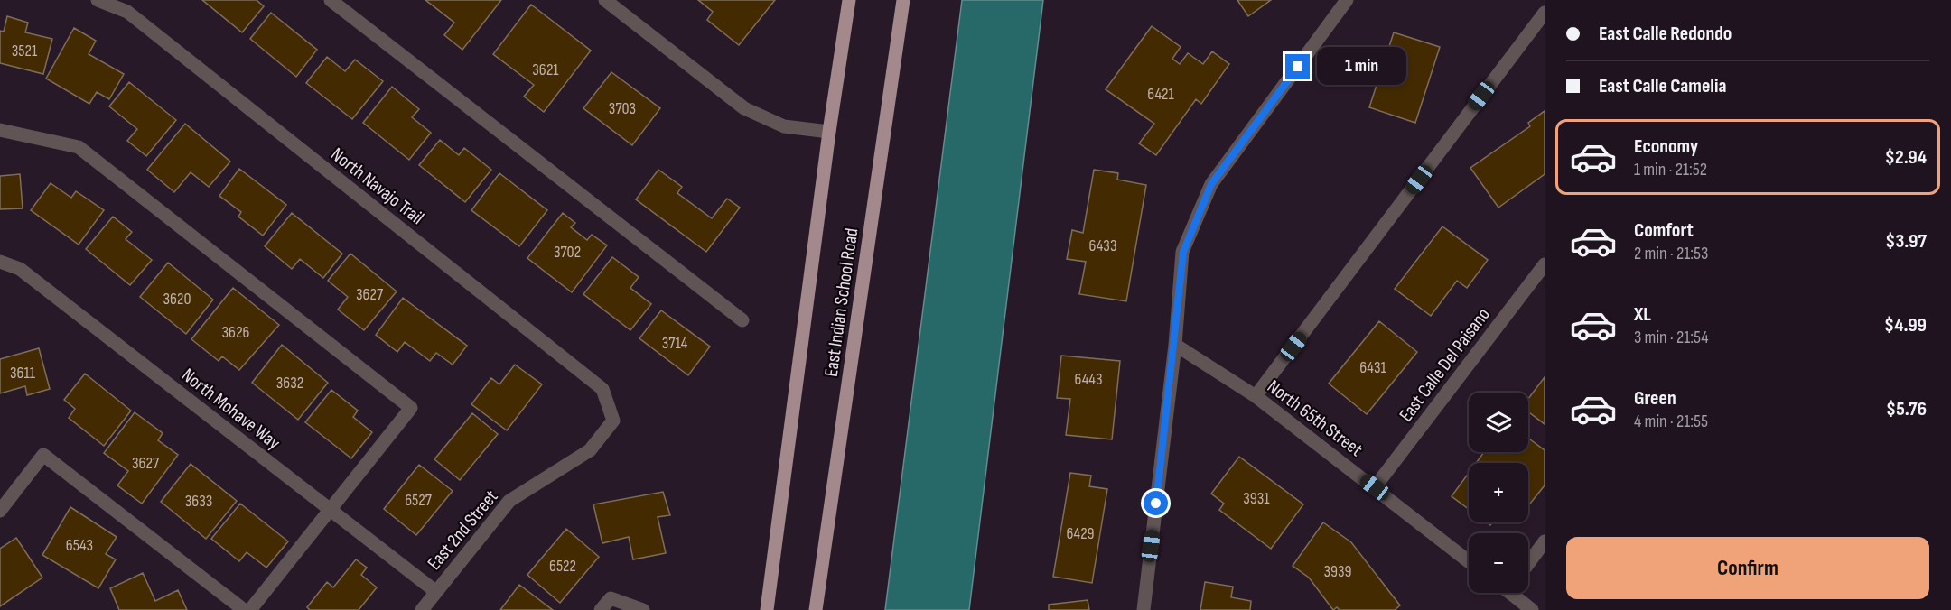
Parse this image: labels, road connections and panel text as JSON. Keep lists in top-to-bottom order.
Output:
{
  "streets": {
    "main road": ["East Indian School Road"],
    "street": [
      "North Navajo Trail",
      "East Calle Del Paisano",
      "North Mohave Way",
      "North 65th Street",
      "East 2nd Street"
    ]
  },
  "crossings": [
    ["North Navajo Trail", "East 2nd Street"],
    ["East Calle Del Paisano", "North 65th Street"],
    ["North Mohave Way", "East 2nd Street"]
  ],
  "house_numbers": [
    "3521",
    "3621",
    "6421",
    "3703",
    "6433",
    "3702",
    "3627",
    "3620",
    "3626",
    "3714",
    "6431",
    "3611",
    "6443",
    "3632",
    "3627",
    "3931",
    "6527",
    "3633",
    "6429",
    "6543",
    "6522",
    "3939"
  ],
  "page": {
    "banner": ["East Calle Redondo", "East Calle Camelia"],
    "bubble": "1 min",
    "list": [
      {
        "name": "Economy",
        "note": "1 min · 21:52",
        "value": "$2.94"
      },
      {
        "name": "Comfort",
        "note": "2 min · 21:53",
        "value": "$3.97"
      },
      {
        "name": "XL",
        "note": "3 min · 21:54",
        "value": "$4.99"
      },
      {
        "name": "Green",
        "note": "4 min · 21:55",
        "value": "$5.76"
      }
    ],
    "map_buttons": ["+", "−"],
    "buttons": "Confirm"
  }
}
